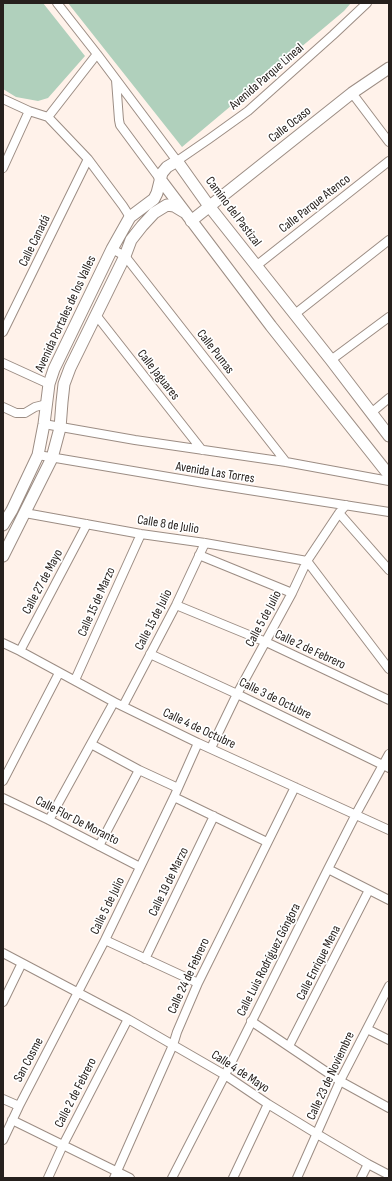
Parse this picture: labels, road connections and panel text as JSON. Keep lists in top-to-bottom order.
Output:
{
  "streets": {
    "street": [
      "Avenida Parque Lineal",
      "Calle Ocaso",
      "Calle Parque Atenco",
      "Camino del Pastizal",
      "Calle Canadá",
      "Avenida Portales de los Valles",
      "Calle Pumas",
      "Calle Jaguares",
      "Avenida Las Torres",
      "Calle 8 de Julio",
      "Calle 27 de Mayo",
      "Calle 15 de Marzo",
      "Calle 5 de Julio",
      "Calle 15 de Julio",
      "Calle 2 de Febrero",
      "Calle 3 de Octubre",
      "Calle 4 de Octubre",
      "Calle Flor De Moranto",
      "Calle 19 de Marzo",
      "Calle Luis Rodríguez Góngora",
      "Calle Enrique Mena",
      "Calle 24 de Febrero",
      "San Cosme",
      "Calle 4 de Mayo",
      "Calle 23 de Noviembre"
    ]
  },
  "crossings": [
    ["Avenida Parque Lineal", "Camino del Pastizal"],
    ["Calle Ocaso", "Camino del Pastizal"],
    ["Calle Parque Atenco", "Camino del Pastizal"],
    ["Avenida Portales de los Valles", "Calle Pumas"],
    ["Avenida Portales de los Valles", "Calle Jaguares"],
    ["Avenida Portales de los Valles", "Avenida Las Torres"],
    ["Avenida Portales de los Valles", "Calle 8 de Julio"],
    ["Calle Pumas", "Avenida Las Torres"],
    ["Calle Jaguares", "Avenida Las Torres"],
    ["Avenida Las Torres", "Calle 5 de Julio"],
    ["Calle 8 de Julio", "Calle 27 de Mayo"],
    ["Calle 8 de Julio", "Calle 15 de Marzo"],
    ["Calle 8 de Julio", "Calle 5 de Julio"],
    ["Calle 8 de Julio", "Calle 15 de Julio"],
    ["Calle 27 de Mayo", "Calle 4 de Octubre"],
    ["Calle 15 de Marzo", "Calle 4 de Octubre"],
    ["Calle 5 de Julio", "Calle 2 de Febrero"],
    ["Calle 5 de Julio", "Calle 3 de Octubre"],
    ["Calle 5 de Julio", "Calle 4 de Octubre"],
    ["Calle 5 de Julio", "Calle Flor De Moranto"],
    ["Calle 5 de Julio", "San Cosme"],
    ["Calle 5 de Julio", "Calle 4 de Mayo"],
    ["Calle 15 de Julio", "Calle 2 de Febrero"],
    ["Calle 15 de Julio", "Calle 3 de Octubre"],
    ["Calle 15 de Julio", "Calle 4 de Octubre"],
    ["Calle 2 de Febrero", "Calle 4 de Mayo"],
    ["Calle 3 de Octubre", "Calle Luis Rodríguez Góngora"],
    ["Calle 4 de Octubre", "Calle Luis Rodríguez Góngora"],
    ["Calle 4 de Octubre", "Calle 24 de Febrero"],
    ["Calle Luis Rodríguez Góngora", "Calle 4 de Mayo"],
    ["Calle 24 de Febrero", "Calle 4 de Mayo"],
    ["San Cosme", "Calle 4 de Mayo"],
    ["Calle 4 de Mayo", "Calle 23 de Noviembre"]
  ]
}
